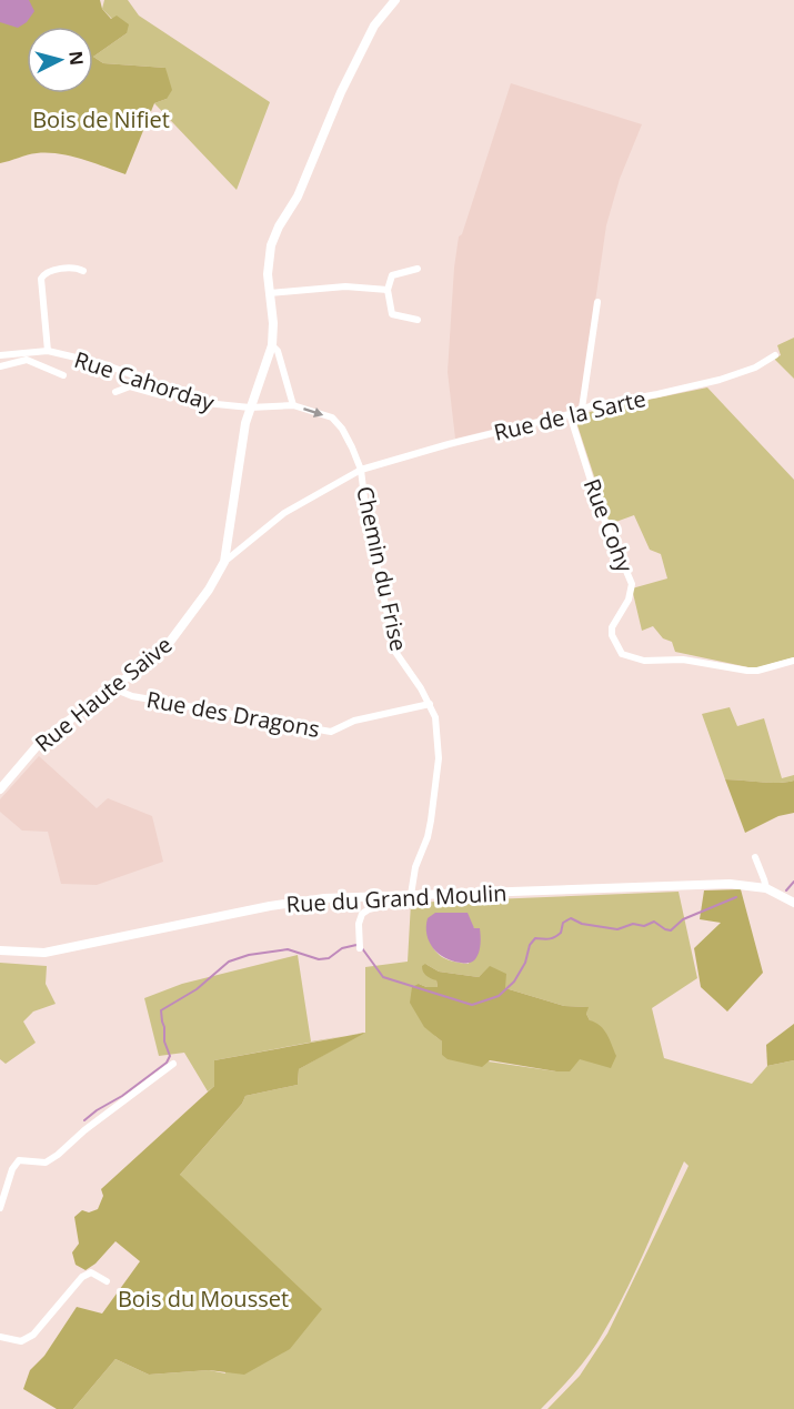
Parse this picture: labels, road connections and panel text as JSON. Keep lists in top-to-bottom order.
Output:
{
  "streets": {
    "street": [
      "Rue Cahorday",
      "Rue de la Sarte",
      "Rue Cohy",
      "Chemin du Frise",
      "Rue Haute Saive",
      "Rue des Dragons",
      "Rue du Grand Moulin"
    ]
  },
  "crossings": [
    ["Rue Cahorday", "Rue Haute Saive"],
    ["Rue de la Sarte", "Rue Cohy"],
    ["Rue de la Sarte", "Chemin du Frise"],
    ["Rue de la Sarte", "Rue Haute Saive"],
    ["Chemin du Frise", "Rue Haute Saive"],
    ["Chemin du Frise", "Rue des Dragons"],
    ["Chemin du Frise", "Rue du Grand Moulin"],
    ["Rue Haute Saive", "Rue des Dragons"]
  ],
  "parks": ["Bois de Nifiet", "Bois du Mousset"],
  "north": "right"
}
